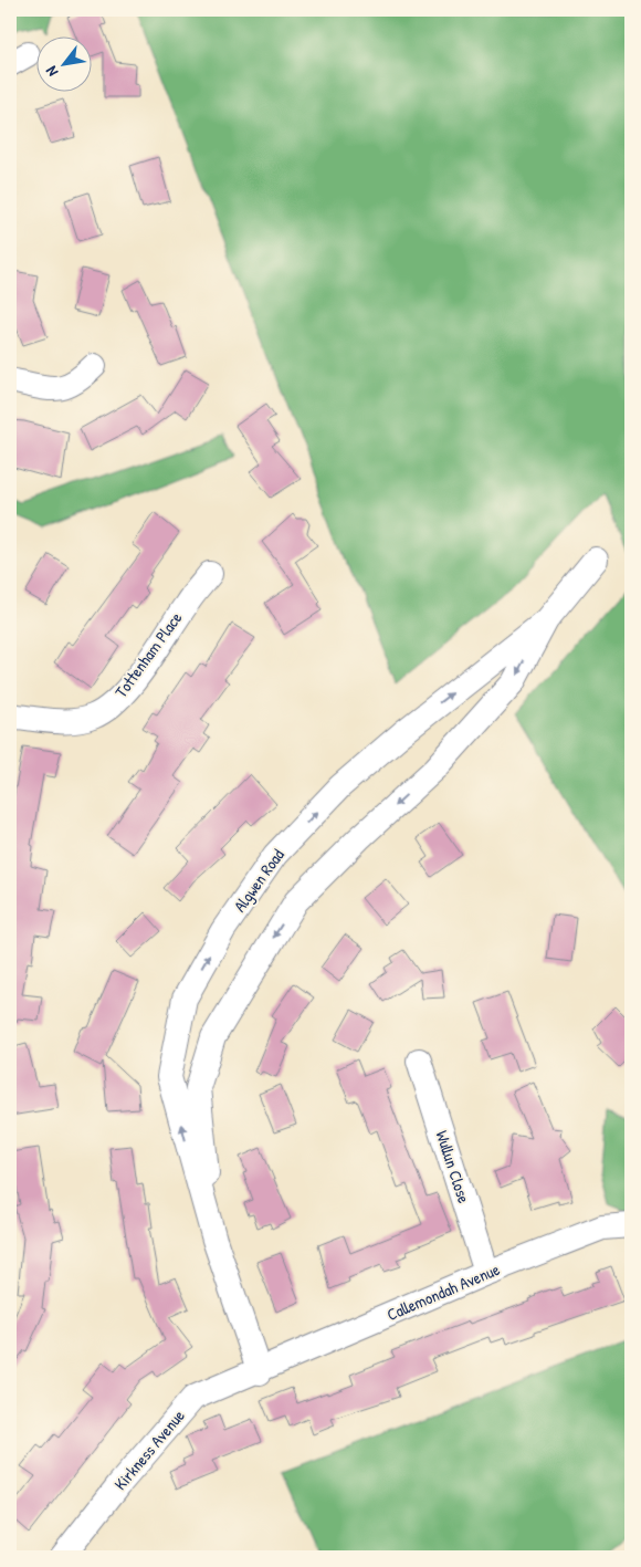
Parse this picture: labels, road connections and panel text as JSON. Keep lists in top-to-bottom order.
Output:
{
  "streets": {
    "street": [
      "Tottenham Place",
      "Algwen Road",
      "Wullun Close",
      "Callemondah Avenue",
      "Kirkness Avenue"
    ]
  },
  "crossings": [
    ["Algwen Road", "Callemondah Avenue"],
    ["Algwen Road", "Kirkness Avenue"],
    ["Wullun Close", "Callemondah Avenue"],
    ["Callemondah Avenue", "Kirkness Avenue"]
  ],
  "north": "bottom left"
}
